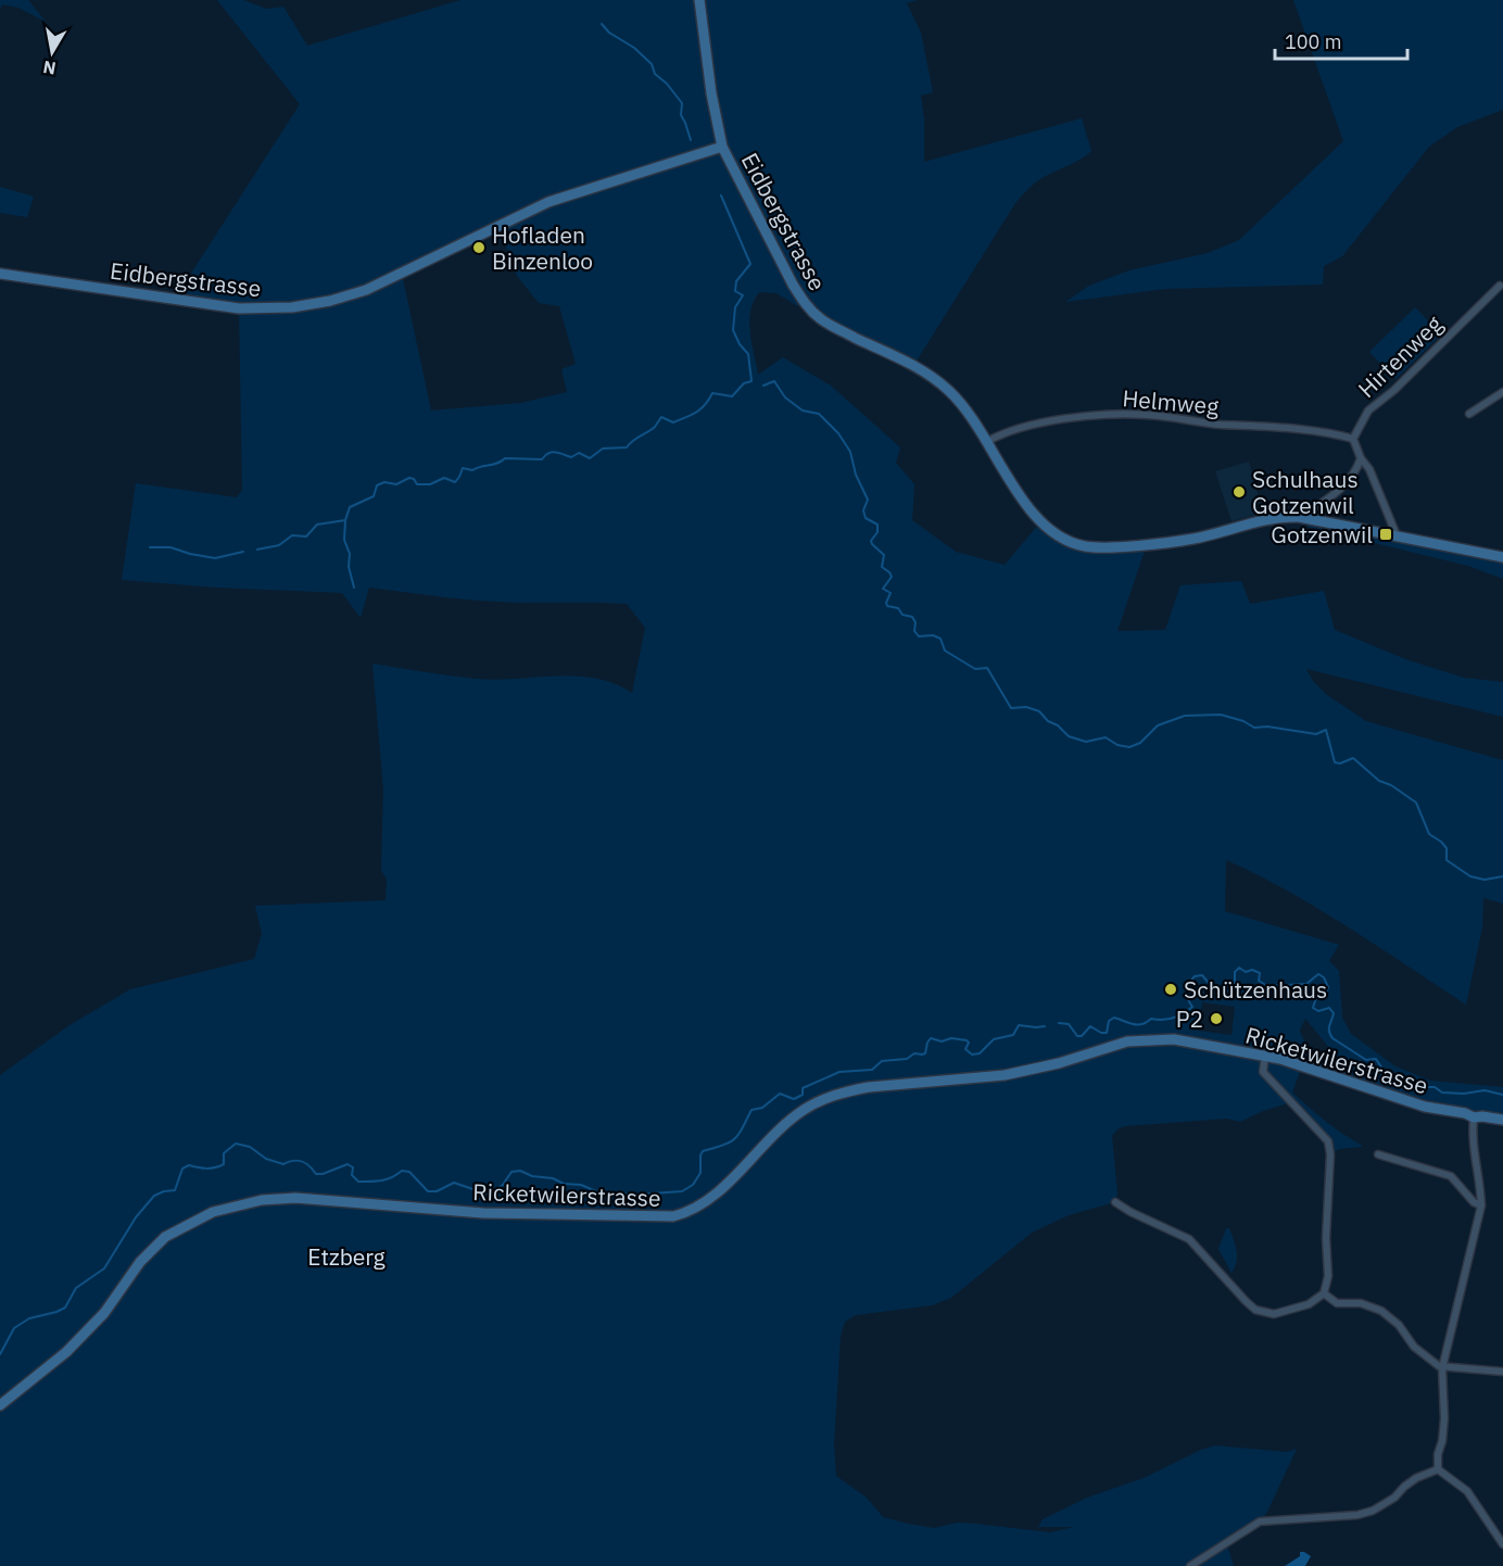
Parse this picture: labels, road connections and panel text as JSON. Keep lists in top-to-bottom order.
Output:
{
  "streets": {
    "street": [
      "Eidbergstrasse",
      "Hirtenweg",
      "Helmweg",
      "Ricketwilerstrasse"
    ]
  },
  "crossings": [
    ["Eidbergstrasse", "Helmweg"],
    ["Hirtenweg", "Helmweg"]
  ],
  "parks": ["Etzberg"],
  "places": {
    "other": [
      "Hofladen Binzenloo",
      "Schulhaus Gotzenwil",
      "Schützenhaus",
      "P2"
    ],
    "transit": ["Gotzenwil"]
  },
  "scale_bar": "100 m",
  "north": "bottom"
}
